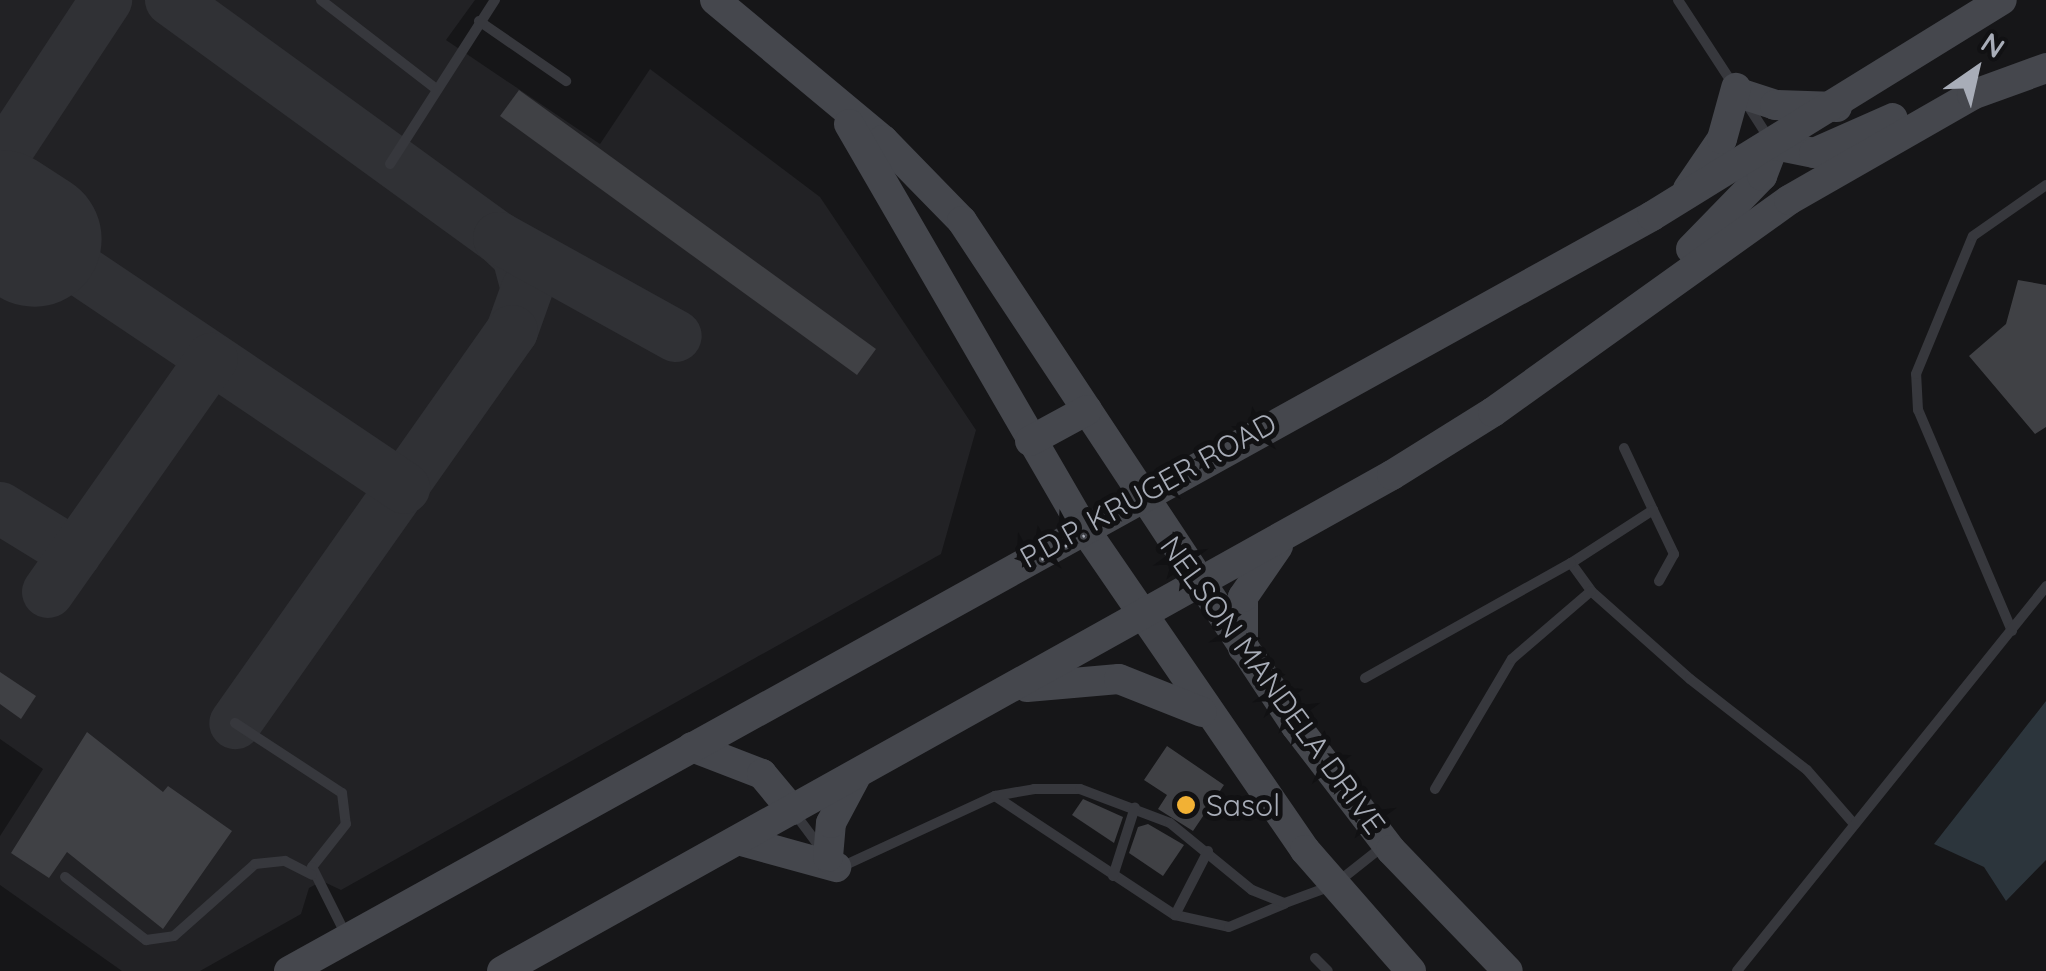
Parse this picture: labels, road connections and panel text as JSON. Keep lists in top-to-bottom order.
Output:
{
  "streets": {
    "street": ["P.D.P. KRUGER ROAD", "NELSON MANDELA DRIVE"]
  },
  "crossings": [
    ["P.D.P. KRUGER ROAD", "NELSON MANDELA DRIVE"]
  ],
  "places": ["Sasol"],
  "north": "top right"
}
